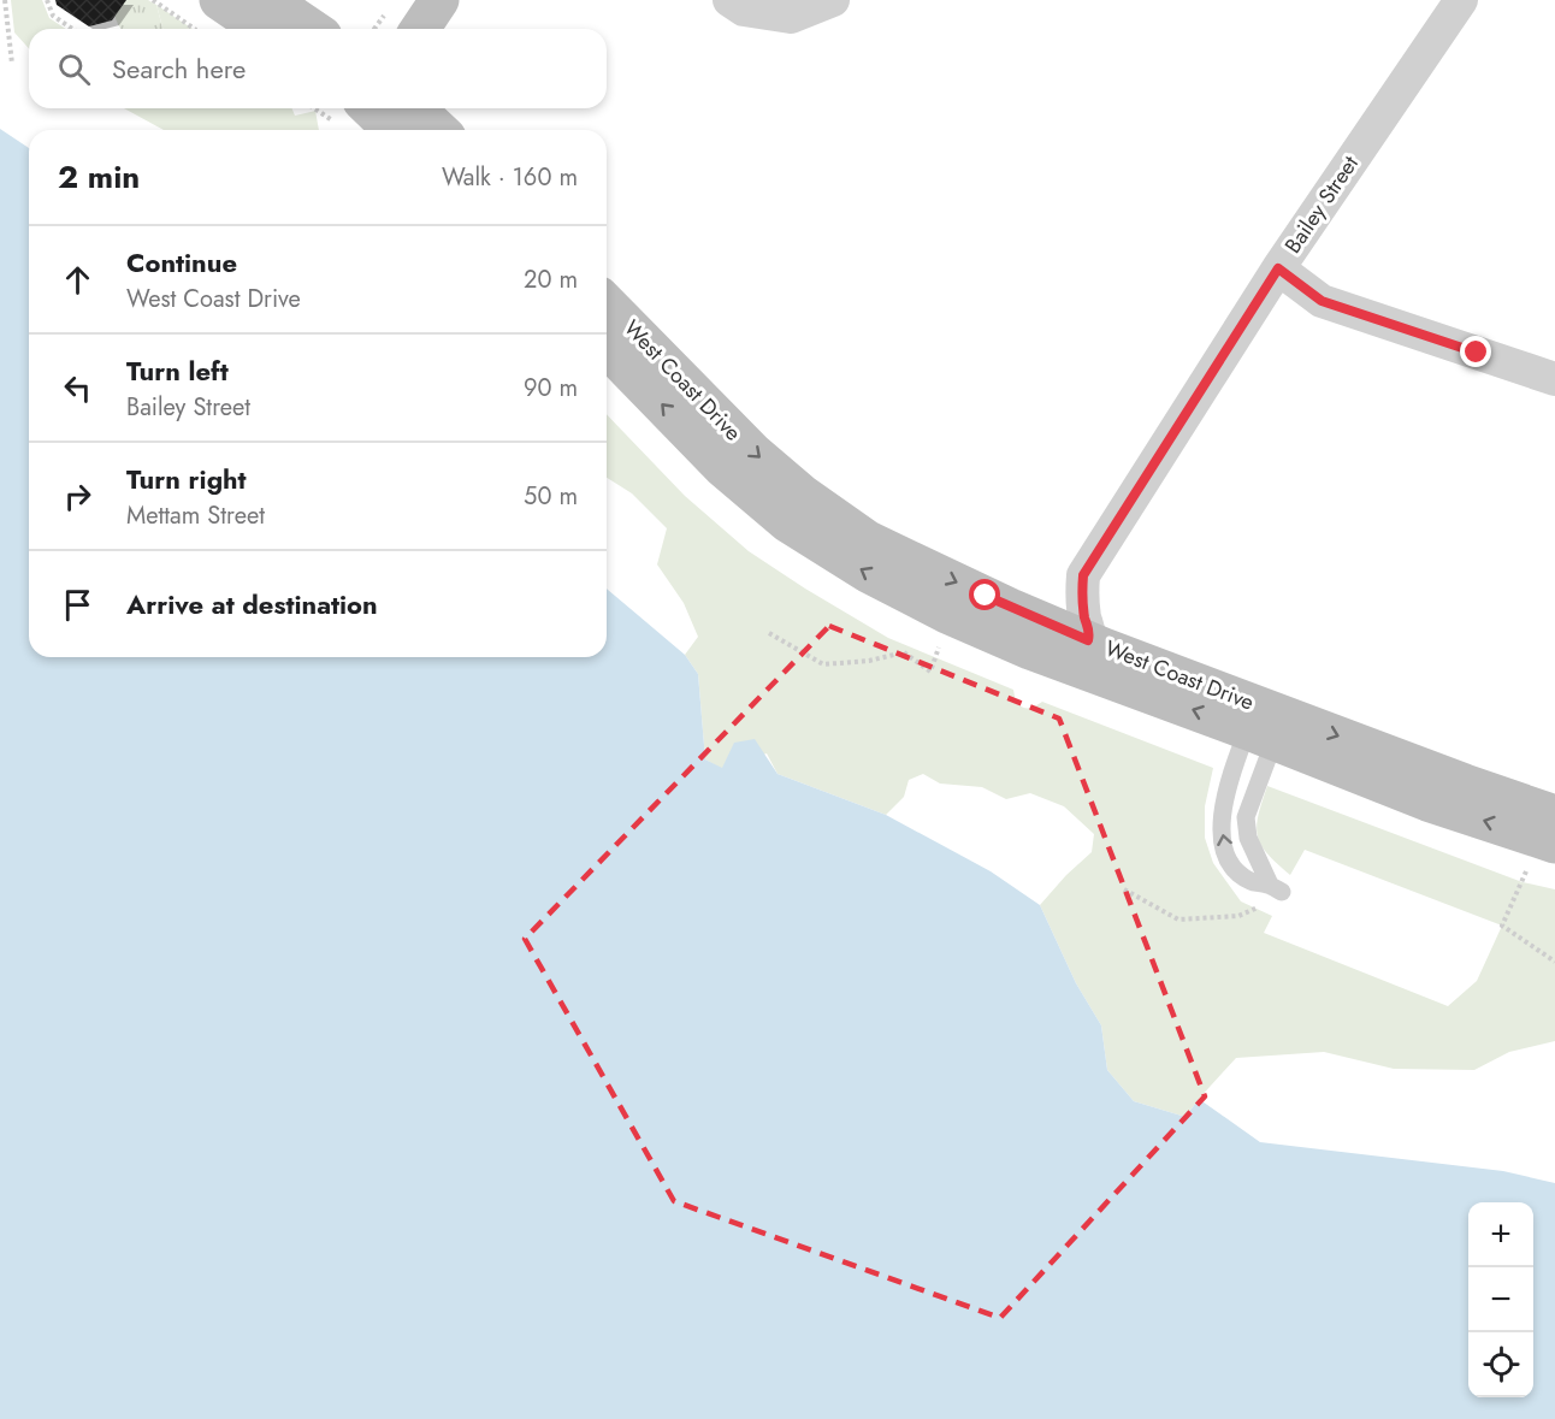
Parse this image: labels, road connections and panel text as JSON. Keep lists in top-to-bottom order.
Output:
{
  "streets": {
    "main road": ["West Coast Drive"],
    "street": ["Bailey Street"]
  },
  "crossings": [
    ["Bailey Street", "West Coast Drive"]
  ],
  "page": {
    "search": "Search here",
    "heading": ["2 min", "Walk · 160 m"],
    "list": [
      ["Continue", "West Coast Drive", "20 m"],
      ["Turn left", "Bailey Street", "90 m"],
      ["Turn right", "Mettam Street", "50 m"],
      "Arrive at destination"
    ],
    "map_buttons": ["+", "−"]
  }
}
